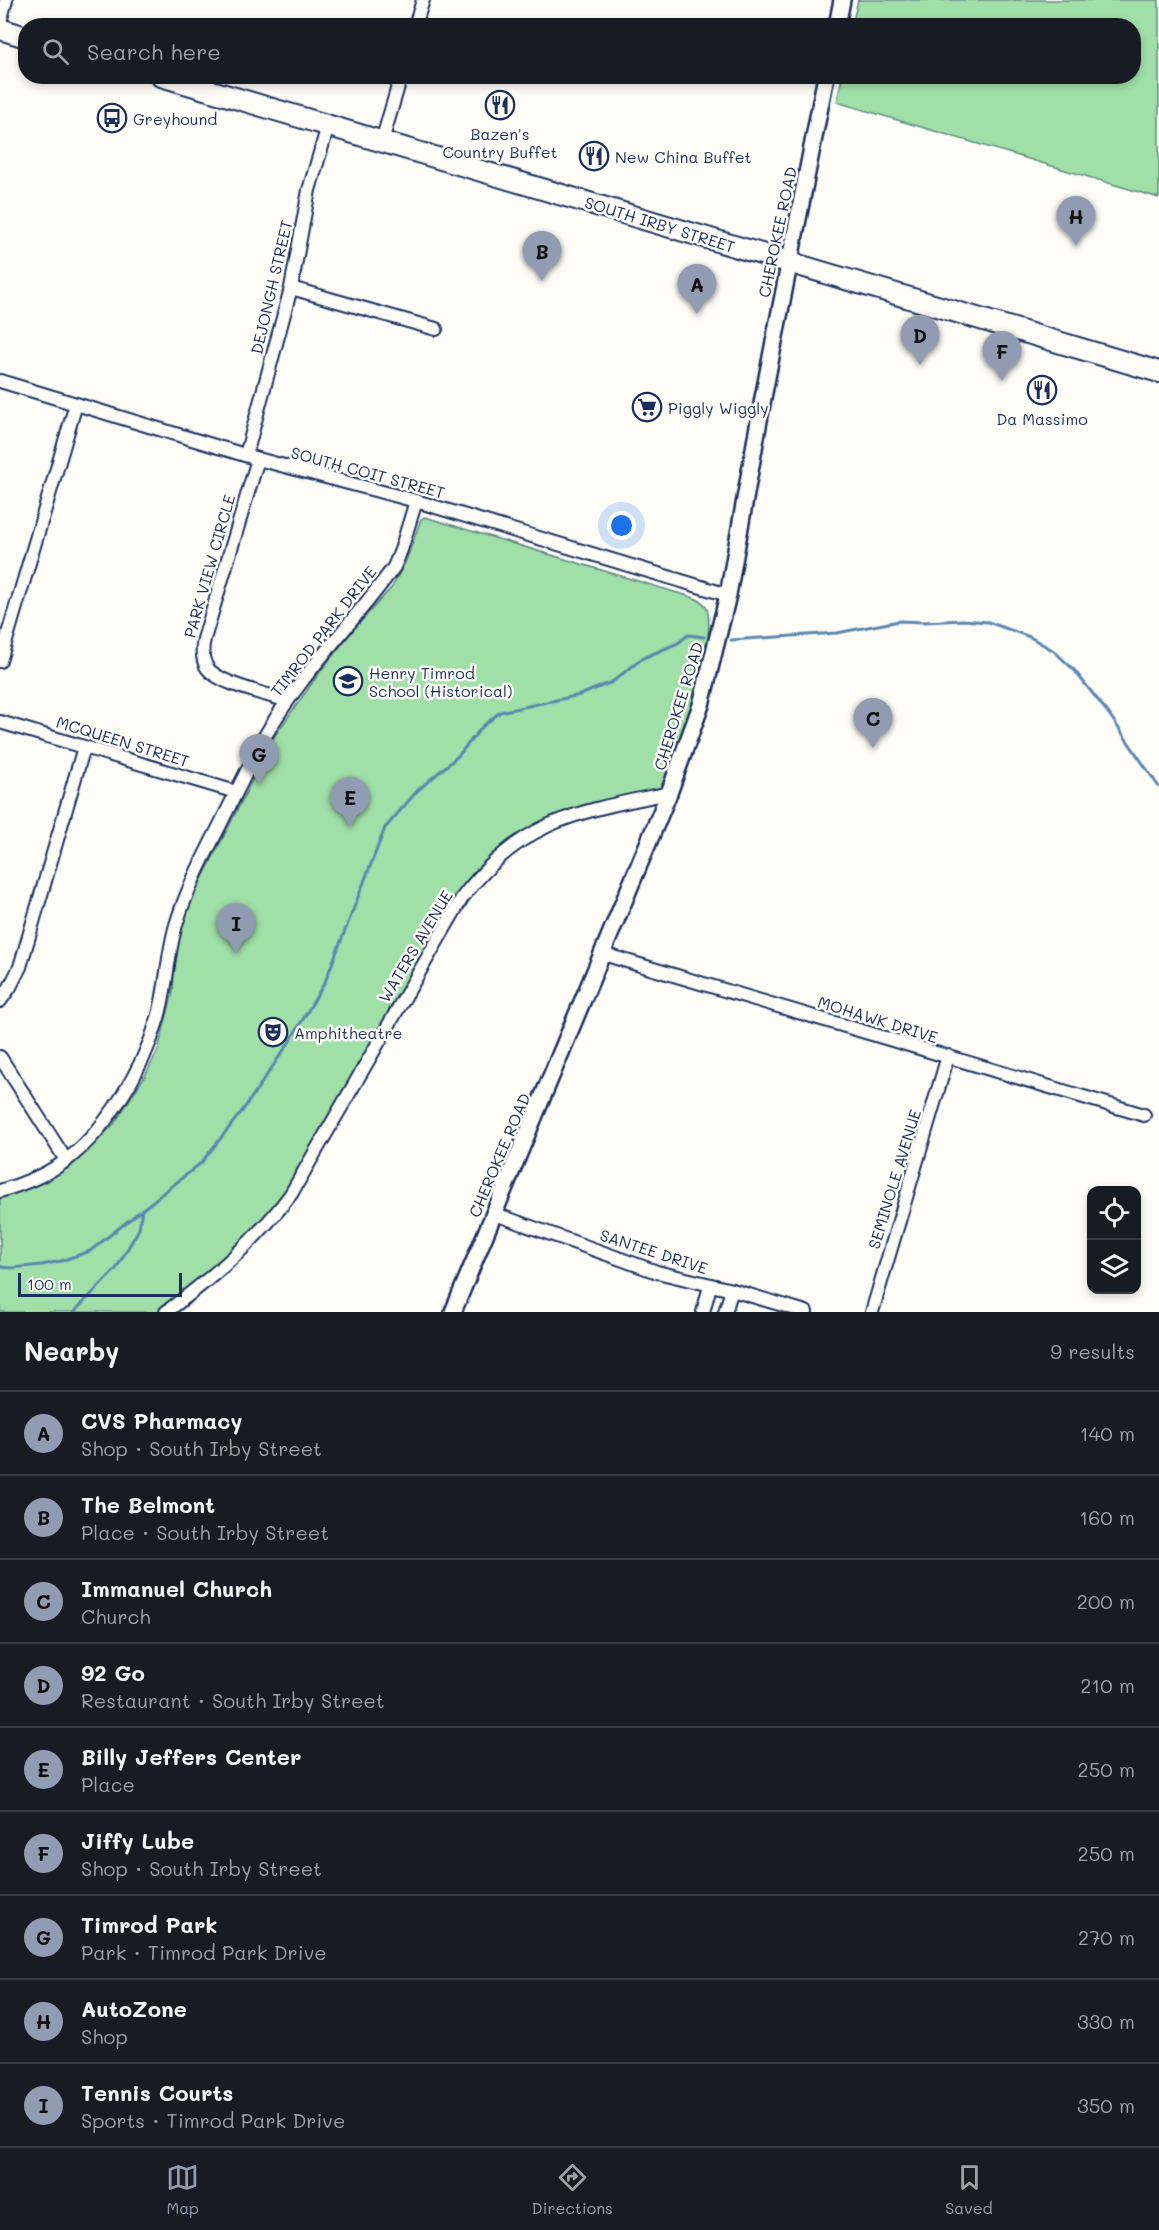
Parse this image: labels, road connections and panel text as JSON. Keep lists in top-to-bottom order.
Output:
{
  "streets": {
    "main road": ["SOUTH IRBY STREET"],
    "street": [
      "CHEROKEE ROAD",
      "DEJONGH STREET",
      "SOUTH COIT STREET",
      "PARK VIEW CIRCLE",
      "TIMROD PARK DRIVE",
      "MCQUEEN STREET",
      "WATERS AVENUE",
      "MOHAWK DRIVE",
      "SEMINOLE AVENUE",
      "SANTEE DRIVE"
    ]
  },
  "crossings": [
    ["SOUTH IRBY STREET", "CHEROKEE ROAD"],
    ["SOUTH IRBY STREET", "DEJONGH STREET"],
    ["CHEROKEE ROAD", "SOUTH COIT STREET"],
    ["CHEROKEE ROAD", "WATERS AVENUE"],
    ["CHEROKEE ROAD", "MOHAWK DRIVE"],
    ["CHEROKEE ROAD", "SANTEE DRIVE"],
    ["DEJONGH STREET", "SOUTH COIT STREET"],
    ["DEJONGH STREET", "PARK VIEW CIRCLE"],
    ["SOUTH COIT STREET", "PARK VIEW CIRCLE"],
    ["SOUTH COIT STREET", "TIMROD PARK DRIVE"],
    ["PARK VIEW CIRCLE", "TIMROD PARK DRIVE"],
    ["TIMROD PARK DRIVE", "MCQUEEN STREET"],
    ["MOHAWK DRIVE", "SEMINOLE AVENUE"]
  ],
  "places": {
    "restaurant": ["Bazen's Country Buffet", "New China Buffet", "Da Massimo"],
    "bus stop": ["Greyhound"],
    "supermarket": ["Piggly Wiggly"],
    "school or university": ["Henry Timrod School (Historical)"],
    "theatre": ["Amphitheatre"]
  },
  "scale_bar": "100 m",
  "page": {
    "search": "Search here",
    "pins": [
      "H",
      "B",
      "A",
      "D",
      "F",
      "C",
      "G",
      "E",
      "I"
    ],
    "scale": "100 m",
    "heading": ["Nearby", "9 results"],
    "list": [
      {
        "mark": "A",
        "name": "CVS Pharmacy",
        "note": "Shop · South Irby Street",
        "value": "140 m"
      },
      {
        "mark": "B",
        "name": "The Belmont",
        "note": "Place · South Irby Street",
        "value": "160 m"
      },
      {
        "mark": "C",
        "name": "Immanuel Church",
        "note": "Church",
        "value": "200 m"
      },
      {
        "mark": "D",
        "name": "92 Go",
        "note": "Restaurant · South Irby Street",
        "value": "210 m"
      },
      {
        "mark": "E",
        "name": "Billy Jeffers Center",
        "note": "Place",
        "value": "250 m"
      },
      {
        "mark": "F",
        "name": "Jiffy Lube",
        "note": "Shop · South Irby Street",
        "value": "250 m"
      },
      {
        "mark": "G",
        "name": "Timrod Park",
        "note": "Park · Timrod Park Drive",
        "value": "270 m"
      },
      {
        "mark": "H",
        "name": "AutoZone",
        "note": "Shop",
        "value": "330 m"
      },
      {
        "mark": "I",
        "name": "Tennis Courts",
        "note": "Sports · Timrod Park Drive",
        "value": "350 m"
      }
    ],
    "nav": ["Map", "Directions", "Saved"]
  }
}
